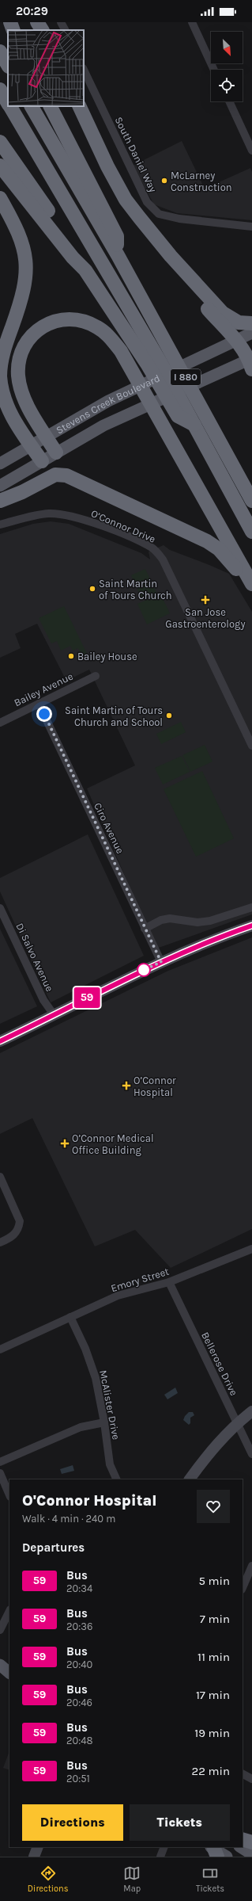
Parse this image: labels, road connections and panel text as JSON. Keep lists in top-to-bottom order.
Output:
{
  "streets": {
    "highway": ["I 880"],
    "main road": ["Stevens Creek Boulevard"],
    "street": [
      "South Daniel Way",
      "O’Connor Drive",
      "Bailey Avenue",
      "Ciro Avenue",
      "Di Salvo Avenue",
      "Emory Street",
      "Bellerose Drive",
      "McAlister Drive"
    ]
  },
  "crossings": [
    ["Bailey Avenue", "Ciro Avenue"],
    ["Emory Street", "Bellerose Drive"],
    ["Emory Street", "McAlister Drive"]
  ],
  "places": {
    "other": [
      "McLarney Construction",
      "Saint Martin of Tours Church",
      "Bailey House",
      "Saint Martin of Tours Church and School"
    ],
    "health": ["San Jose Gastroenterology", "O’Connor Hospital", "O’Connor Medical Office Building"]
  },
  "lines": ["bus line 59"],
  "north": "bottom right",
  "page": {
    "status": "20:29",
    "on_map": "59",
    "heading": [
      ["O'Connor Hospital", "Walk · 4 min · 240 m"],
      "Departures"
    ],
    "list": [
      {
        "mark": "59",
        "name": "Bus",
        "note": "20:34",
        "value": "5 min"
      },
      {
        "mark": "59",
        "name": "Bus",
        "note": "20:36",
        "value": "7 min"
      },
      {
        "mark": "59",
        "name": "Bus",
        "note": "20:40",
        "value": "11 min"
      },
      {
        "mark": "59",
        "name": "Bus",
        "note": "20:46",
        "value": "17 min"
      },
      {
        "mark": "59",
        "name": "Bus",
        "note": "20:48",
        "value": "19 min"
      },
      {
        "mark": "59",
        "name": "Bus",
        "note": "20:51",
        "value": "22 min"
      }
    ],
    "buttons": ["Directions", "Tickets"],
    "tabs": ["Directions", "Map", "Tickets"]
  }
}
